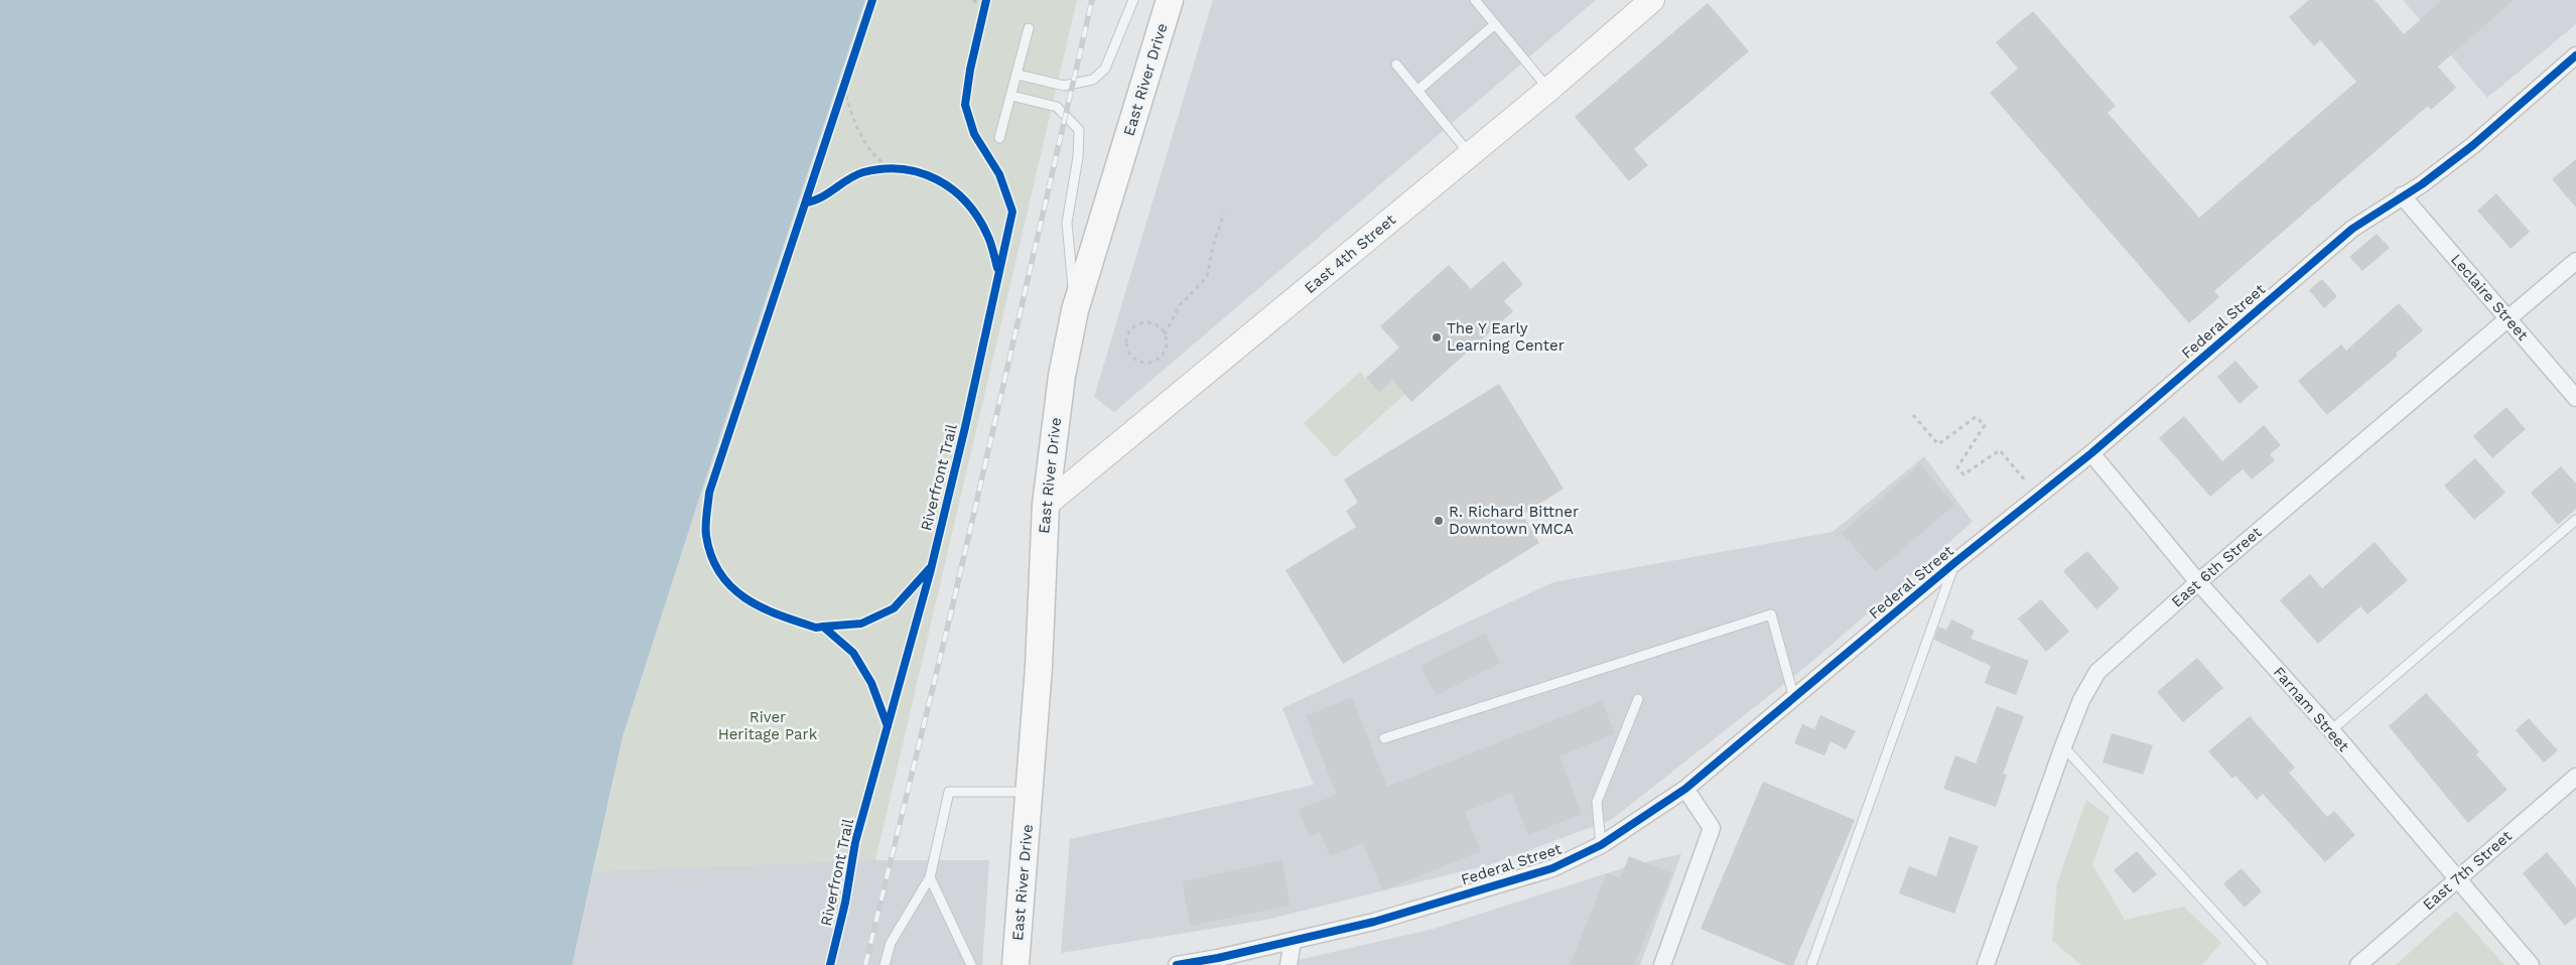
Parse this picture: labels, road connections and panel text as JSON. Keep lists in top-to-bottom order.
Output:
{
  "streets": {
    "main road": ["East River Drive", "East 4th Street"],
    "street": [
      "Leclaire Street",
      "Federal Street",
      "East 6th Street",
      "Farnam Street",
      "East 7th Street"
    ],
    "cycle path": ["Riverfront Trail"]
  },
  "crossings": [
    ["East River Drive", "East 4th Street"],
    ["Leclaire Street", "Federal Street"],
    ["Leclaire Street", "East 6th Street"],
    ["Federal Street", "Farnam Street"],
    ["East 6th Street", "Farnam Street"],
    ["Farnam Street", "East 7th Street"]
  ],
  "parks": ["River Heritage Park"],
  "places": ["The Y Early Learning Center", "R. Richard Bittner Downtown YMCA"]
}
